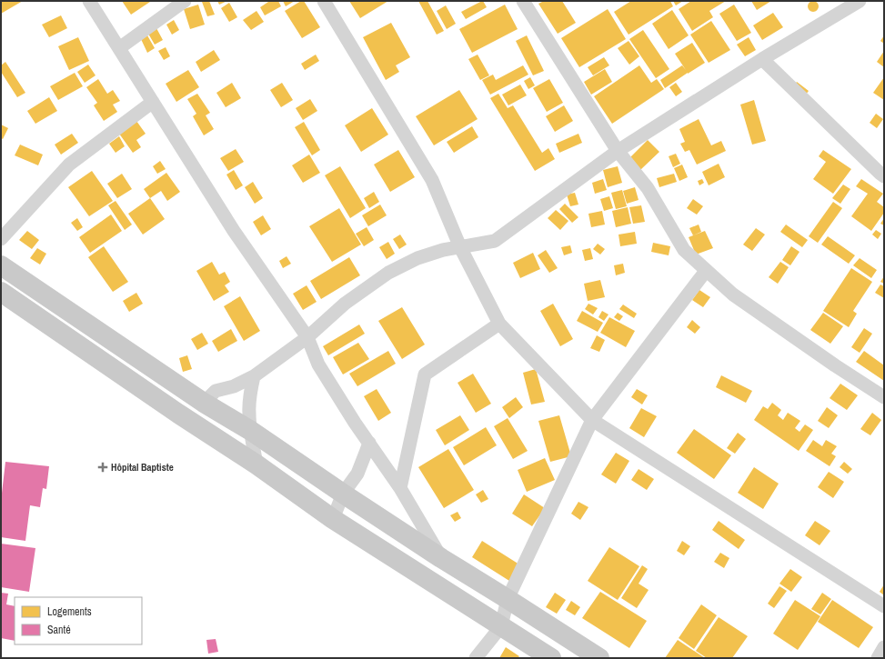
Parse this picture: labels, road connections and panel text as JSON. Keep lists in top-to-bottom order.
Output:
{
  "places": {
    "health": ["Hôpital Baptiste"]
  },
  "legend": ["Logements", "Santé"]
}
